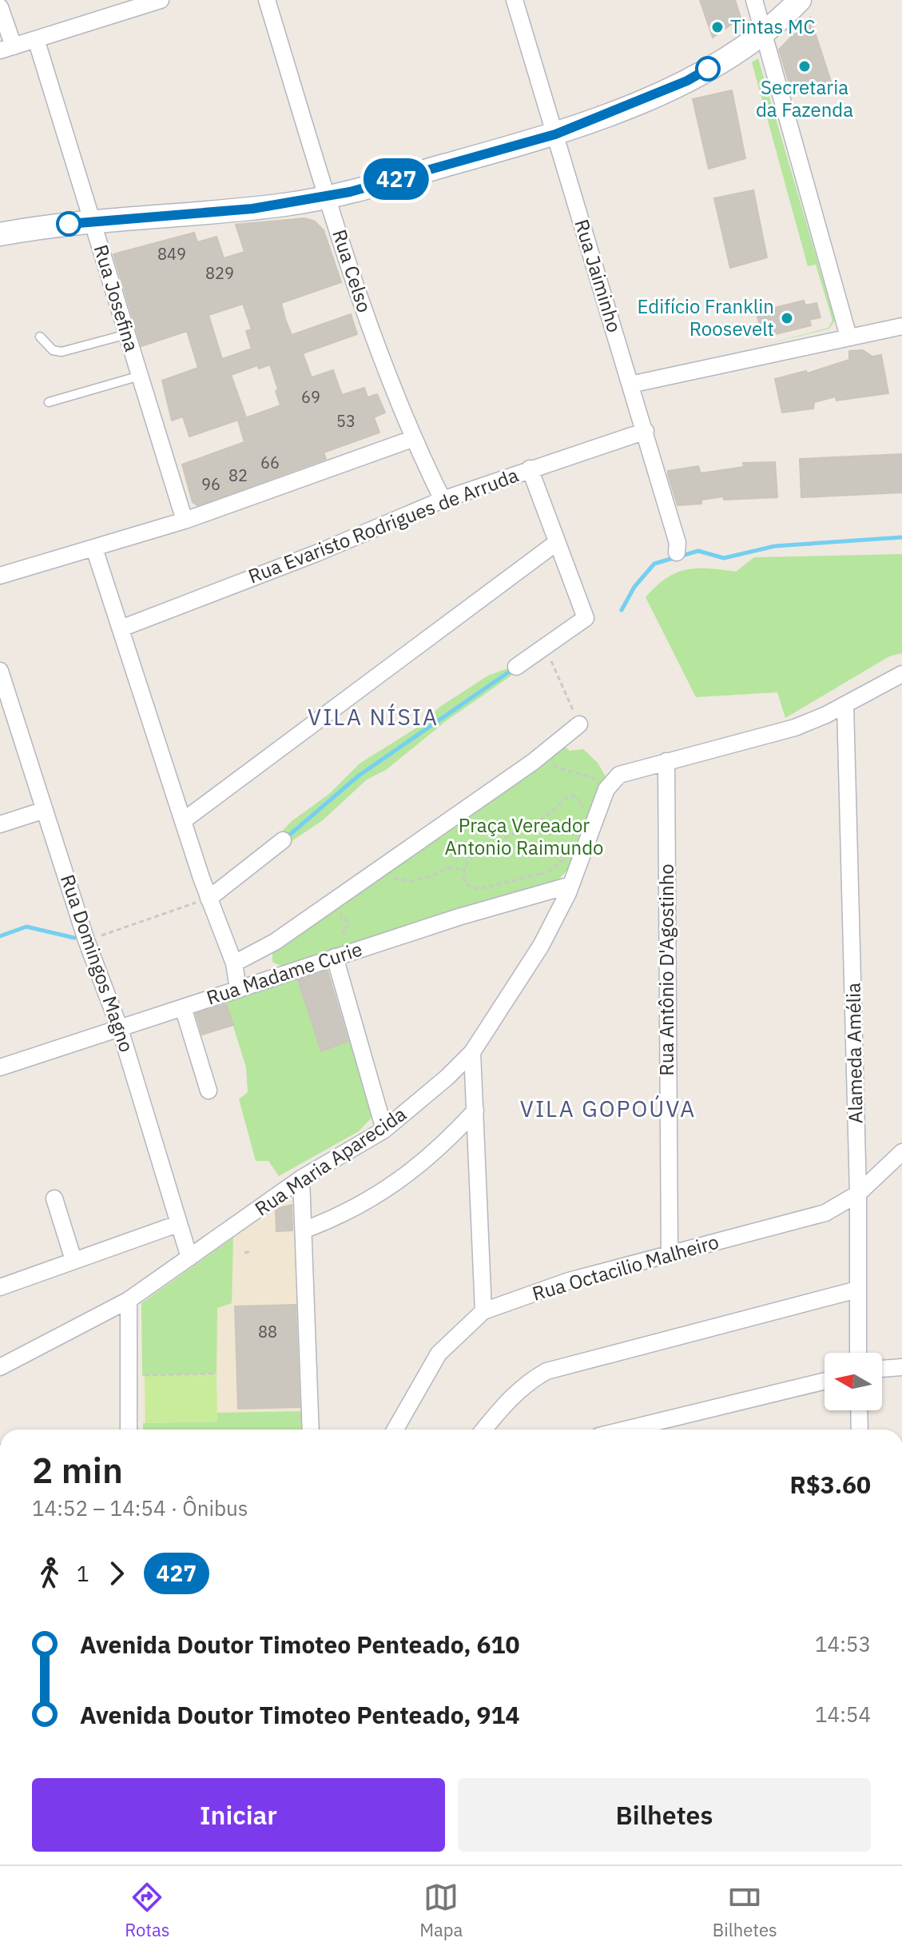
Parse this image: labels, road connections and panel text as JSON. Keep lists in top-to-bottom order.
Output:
{
  "streets": {
    "street": [
      "Rua Celso",
      "Rua Jaiminho",
      "Rua Josefina",
      "Rua Evaristo Rodrigues de Arruda",
      "Rua Domingos Magno",
      "Rua Antônio D'Agostinho",
      "Rua Madame Curie",
      "Alameda Amélia",
      "Rua Maria Aparecida",
      "Rua Octacilio Malheiro"
    ]
  },
  "crossings": [
    ["Rua Celso", "Rua Evaristo Rodrigues de Arruda"],
    ["Rua Jaiminho", "Rua Evaristo Rodrigues de Arruda"],
    ["Rua Domingos Magno", "Rua Madame Curie"],
    ["Rua Domingos Magno", "Rua Maria Aparecida"],
    ["Rua Antônio D'Agostinho", "Rua Octacilio Malheiro"],
    ["Rua Madame Curie", "Rua Maria Aparecida"],
    ["Alameda Amélia", "Rua Octacilio Malheiro"]
  ],
  "districts": ["VILA NÍSIA", "VILA GOPOÚVA"],
  "parks": ["Praça Vereador Antonio Raimundo"],
  "places": ["Tintas MC", "Secretaria da Fazenda", "Edifício Franklin Roosevelt"],
  "lines": ["bus line 427"],
  "house_numbers": [
    "849",
    "829",
    "69",
    "53",
    "66",
    "82",
    "96",
    "88"
  ],
  "north": "left",
  "page": {
    "on_map": "427",
    "heading": ["2 min", "14:52 – 14:54 · Ônibus", "R$3.60"],
    "legs": ["1", "427"],
    "list": [
      {
        "name": "Avenida Doutor Timoteo Penteado, 610",
        "value": "14:53"
      },
      {
        "name": "Avenida Doutor Timoteo Penteado, 914",
        "value": "14:54"
      }
    ],
    "buttons": ["Iniciar", "Bilhetes"],
    "tabs": ["Rotas", "Mapa", "Bilhetes"]
  }
}
